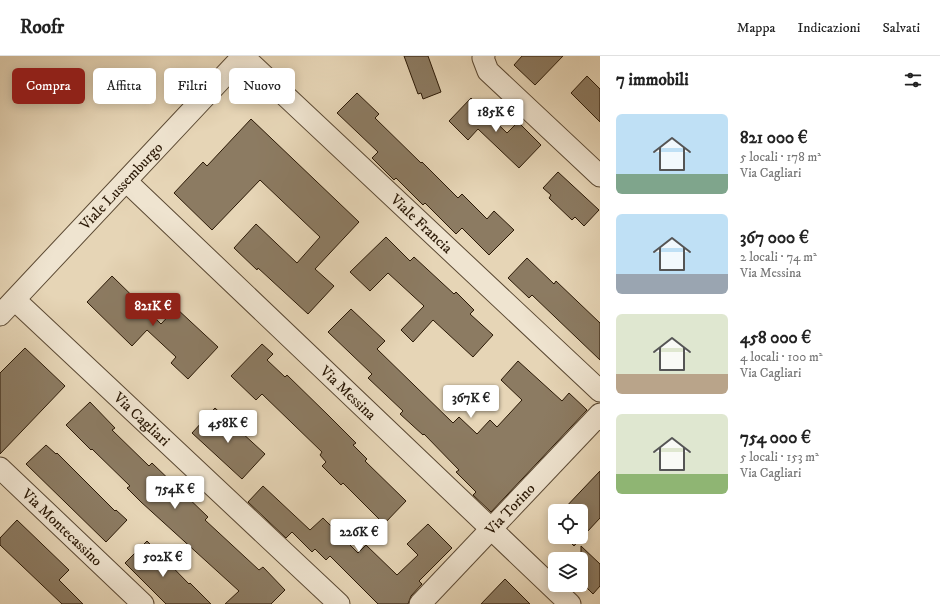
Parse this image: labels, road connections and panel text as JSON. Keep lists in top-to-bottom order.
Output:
{
  "streets": {
    "street": [
      "Viale Lussemburgo",
      "Viale Francia",
      "Via Messina",
      "Via Cagliari",
      "Via Torino",
      "Via Montecassino"
    ]
  },
  "crossings": [
    ["Viale Lussemburgo", "Viale Francia"],
    ["Viale Lussemburgo", "Via Messina"],
    ["Viale Lussemburgo", "Via Cagliari"],
    ["Via Messina", "Via Torino"]
  ],
  "page": {
    "header": "Roofr",
    "nav": ["Mappa", "Indicazioni", "Salvati"],
    "heading": "7 immobili",
    "chip": [
      "Compra",
      "Affitta",
      "Filtri",
      "Nuovo"
    ],
    "price": [
      "185K €",
      "821K €",
      "367K €",
      "458K €",
      "754K €",
      "226K €",
      "502K €"
    ],
    "list": [
      {
        "name": "821 000 €",
        "note": "5 locali · 178 m² · Via Cagliari"
      },
      {
        "name": "367 000 €",
        "note": "2 locali · 74 m² · Via Messina"
      },
      {
        "name": "458 000 €",
        "note": "4 locali · 100 m² · Via Cagliari"
      },
      {
        "name": "754 000 €",
        "note": "5 locali · 153 m² · Via Cagliari"
      }
    ]
  }
}
